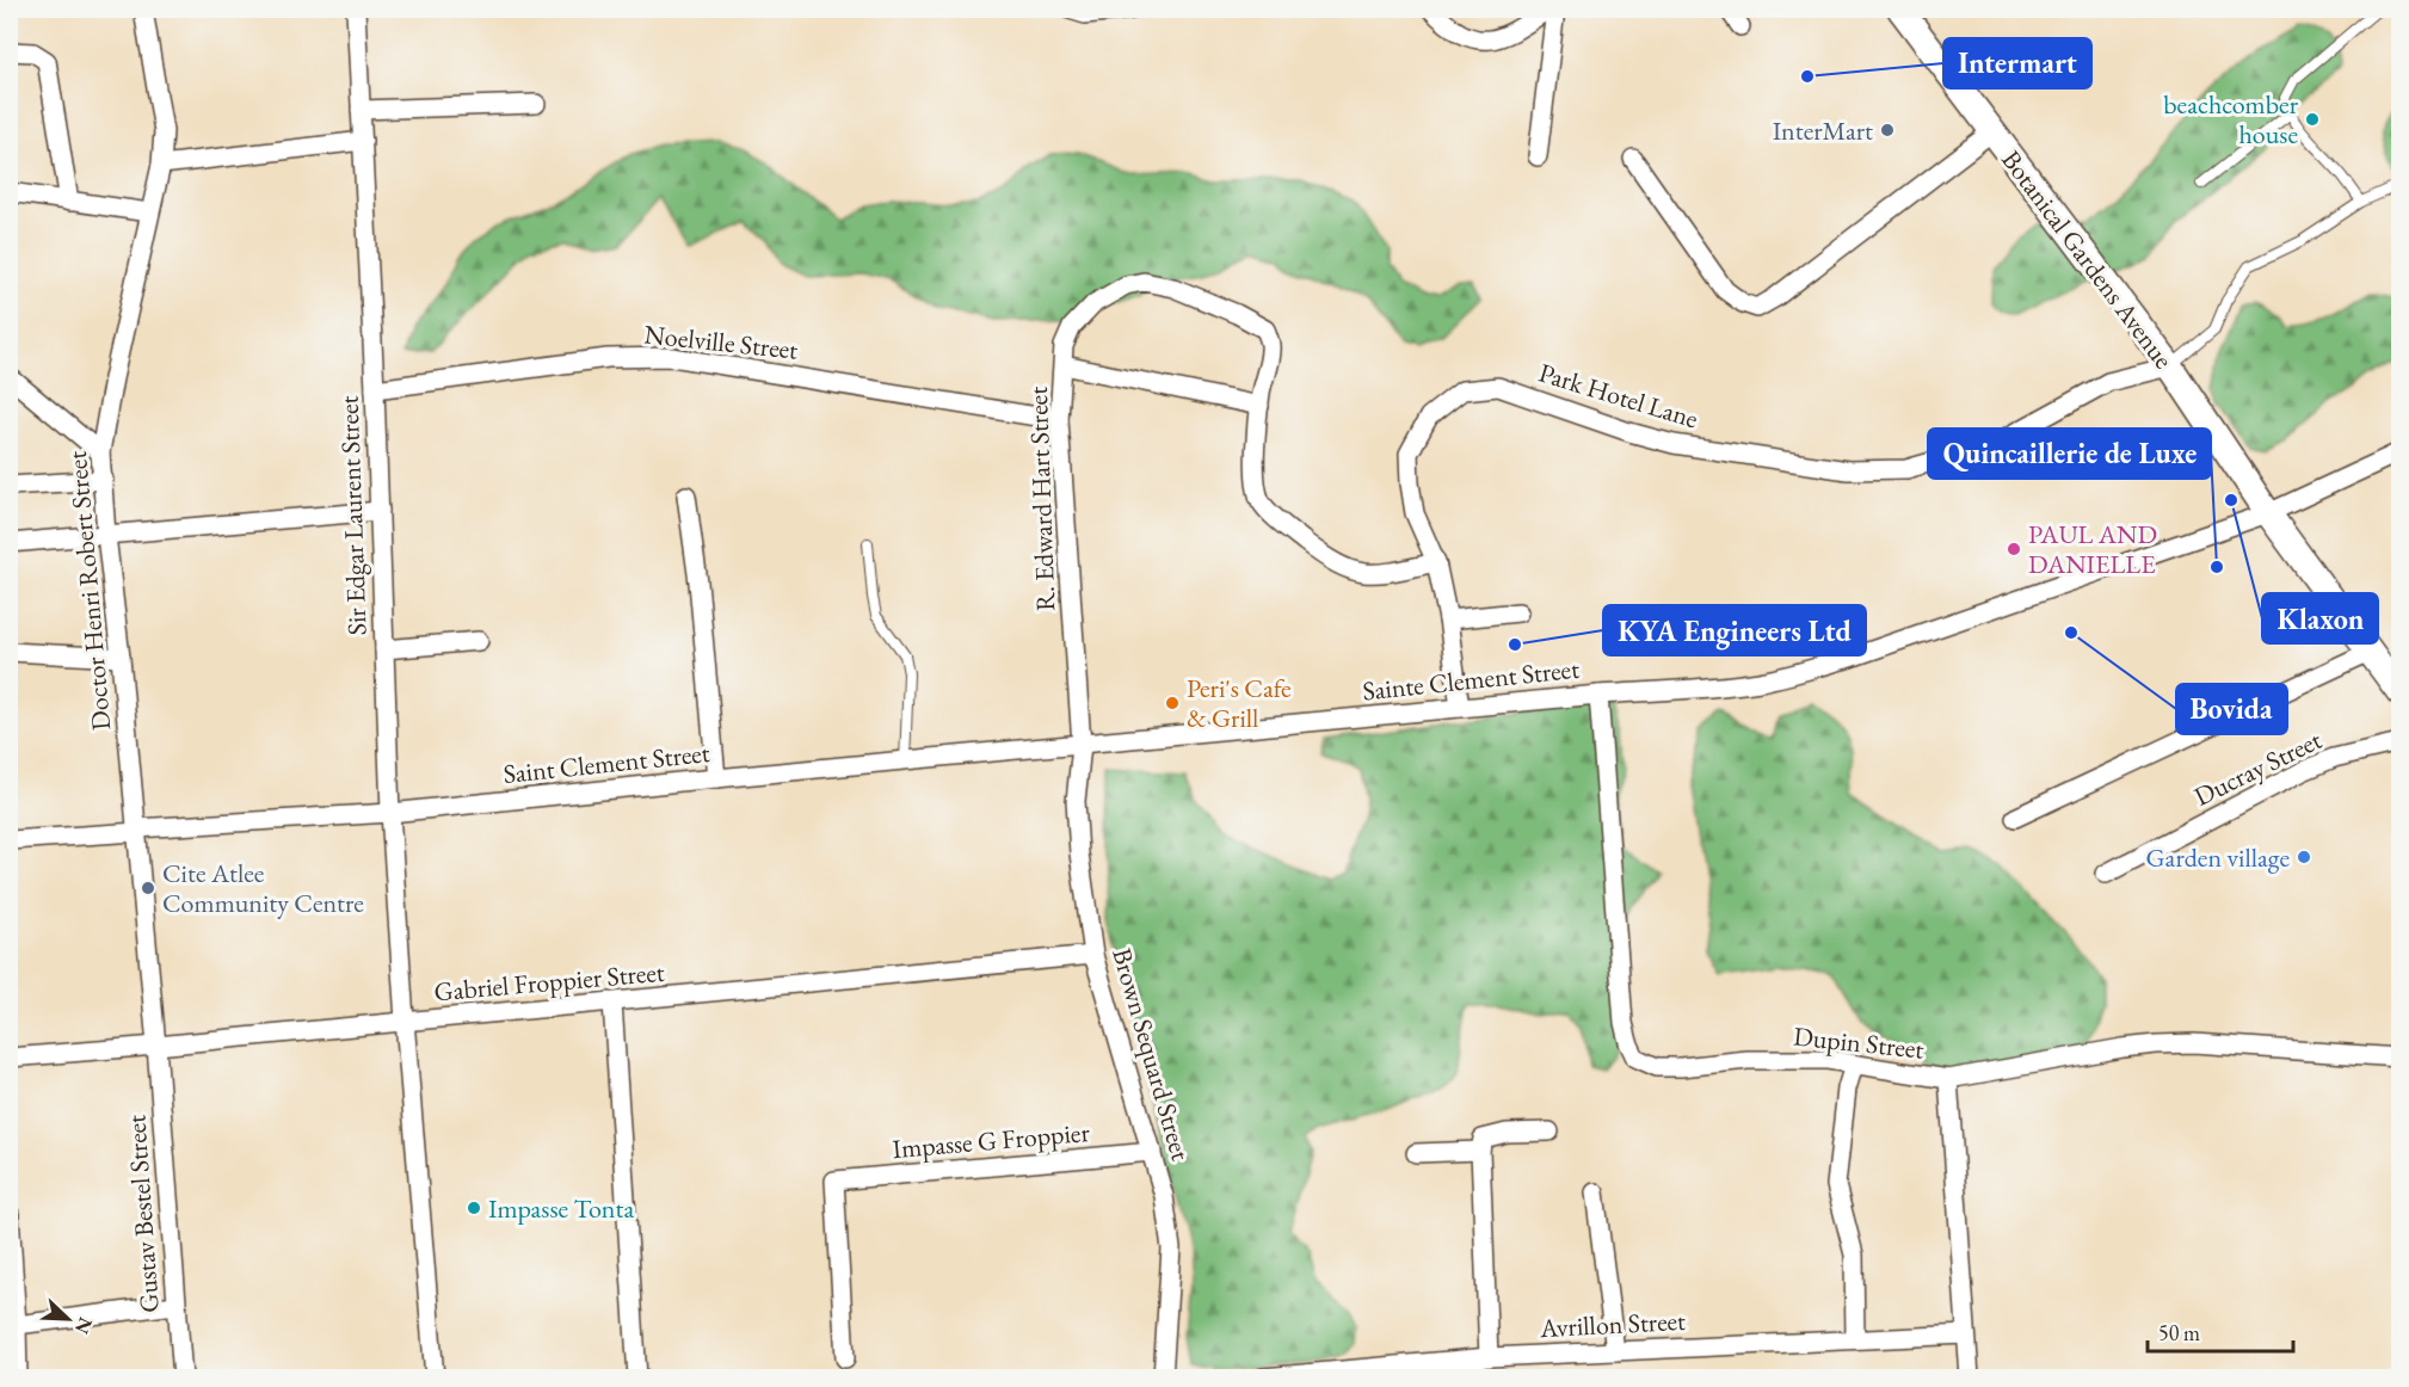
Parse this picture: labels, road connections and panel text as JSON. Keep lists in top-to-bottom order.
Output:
{
  "streets": {
    "street": [
      "Botanical Gardens Avenue",
      "Noelville Street",
      "Park Hotel Lane",
      "R. Edward Hart Street",
      "Sir Edgar Laurent Street",
      "Doctor Henri Robert Street",
      "Sainte Clement Street",
      "Saint Clement Street",
      "Ducray Street",
      "Gabriel Froppier Street",
      "Dupin Street",
      "Brown Sequard Street",
      "Impasse G Froppier",
      "Gustav Bestel Street",
      "Avrillon Street"
    ]
  },
  "crossings": [
    ["Botanical Gardens Avenue", "Park Hotel Lane"],
    ["Botanical Gardens Avenue", "Sainte Clement Street"],
    ["Noelville Street", "R. Edward Hart Street"],
    ["Noelville Street", "Sir Edgar Laurent Street"],
    ["Park Hotel Lane", "R. Edward Hart Street"],
    ["Park Hotel Lane", "Sainte Clement Street"],
    ["R. Edward Hart Street", "Sainte Clement Street"],
    ["R. Edward Hart Street", "Saint Clement Street"],
    ["R. Edward Hart Street", "Brown Sequard Street"],
    ["Sir Edgar Laurent Street", "Saint Clement Street"],
    ["Sir Edgar Laurent Street", "Gabriel Froppier Street"],
    ["Doctor Henri Robert Street", "Saint Clement Street"],
    ["Doctor Henri Robert Street", "Gabriel Froppier Street"],
    ["Doctor Henri Robert Street", "Gustav Bestel Street"],
    ["Sainte Clement Street", "Saint Clement Street"],
    ["Sainte Clement Street", "Dupin Street"],
    ["Sainte Clement Street", "Brown Sequard Street"],
    ["Saint Clement Street", "Brown Sequard Street"],
    ["Gabriel Froppier Street", "Brown Sequard Street"],
    ["Gabriel Froppier Street", "Gustav Bestel Street"],
    ["Brown Sequard Street", "Impasse G Froppier"]
  ],
  "places": [
    "Intermart",
    "beachcomber house",
    "InterMart",
    "Klaxon",
    "PAUL AND DANIELLE",
    "Quincaillerie de Luxe",
    "Bovida",
    "KYA Engineers Ltd",
    "Peri's Cafe & Grill",
    "Garden village",
    "Cite Atlee Community Centre",
    "Impasse Tonta"
  ],
  "scale_bar": "50 m",
  "north": "bottom right"
}
